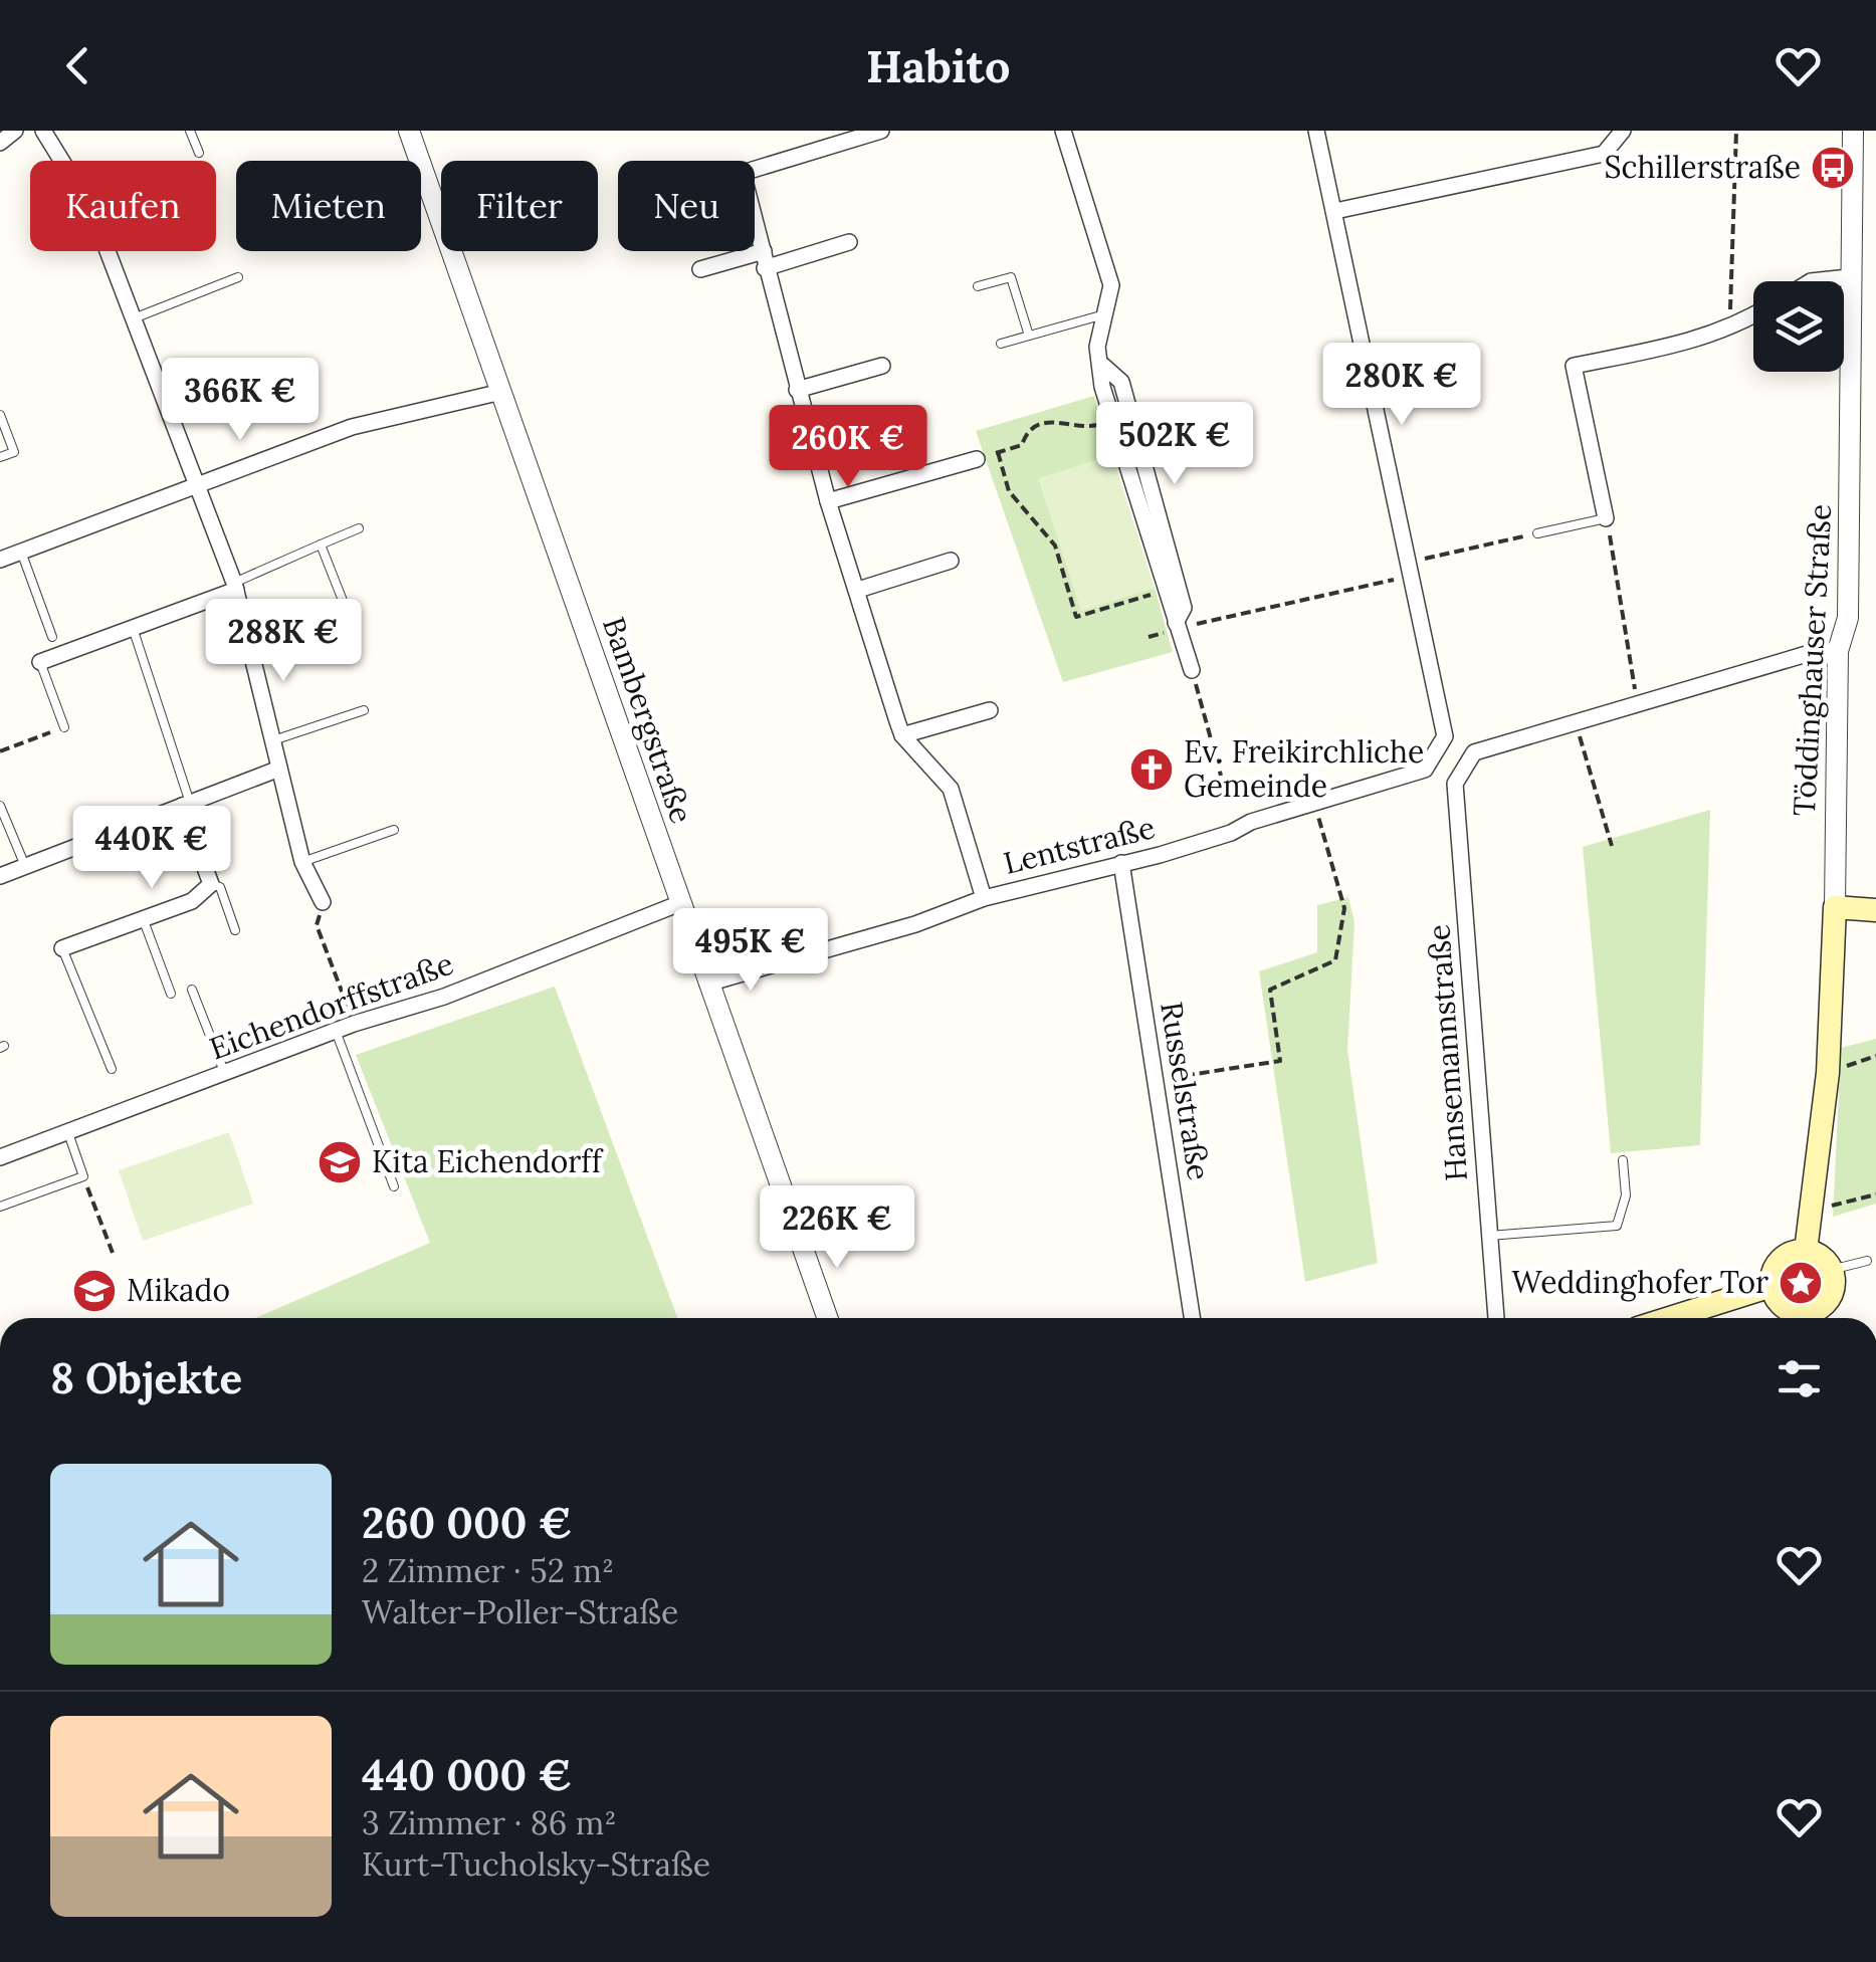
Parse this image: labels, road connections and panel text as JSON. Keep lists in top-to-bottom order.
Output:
{
  "streets": {
    "main road": ["Töddinghauser Straße"],
    "street": [
      "Bambergstraße",
      "Lentstraße",
      "Eichendorffstraße",
      "Hansemannstraße",
      "Russelstraße"
    ]
  },
  "crossings": [
    ["Bambergstraße", "Lentstraße"],
    ["Bambergstraße", "Eichendorffstraße"],
    ["Lentstraße", "Russelstraße"]
  ],
  "places": {
    "bus stop": ["Schillerstraße"],
    "church": ["Ev. Freikirchliche Gemeinde"],
    "school or university": ["Kita Eichendorff", "Mikado"],
    "place": ["Weddinghofer Tor"]
  },
  "page": {
    "header": "Habito",
    "chip": [
      "Kaufen",
      "Mieten",
      "Filter",
      "Neu"
    ],
    "price": [
      "280K €",
      "366K €",
      "502K €",
      "260K €",
      "288K €",
      "440K €",
      "495K €",
      "226K €"
    ],
    "heading": "8 Objekte",
    "list": [
      {
        "name": "260 000 €",
        "note": "2 Zimmer · 52 m² · Walter-Poller-Straße"
      },
      {
        "name": "440 000 €",
        "note": "3 Zimmer · 86 m² · Kurt-Tucholsky-Straße"
      }
    ]
  }
}
